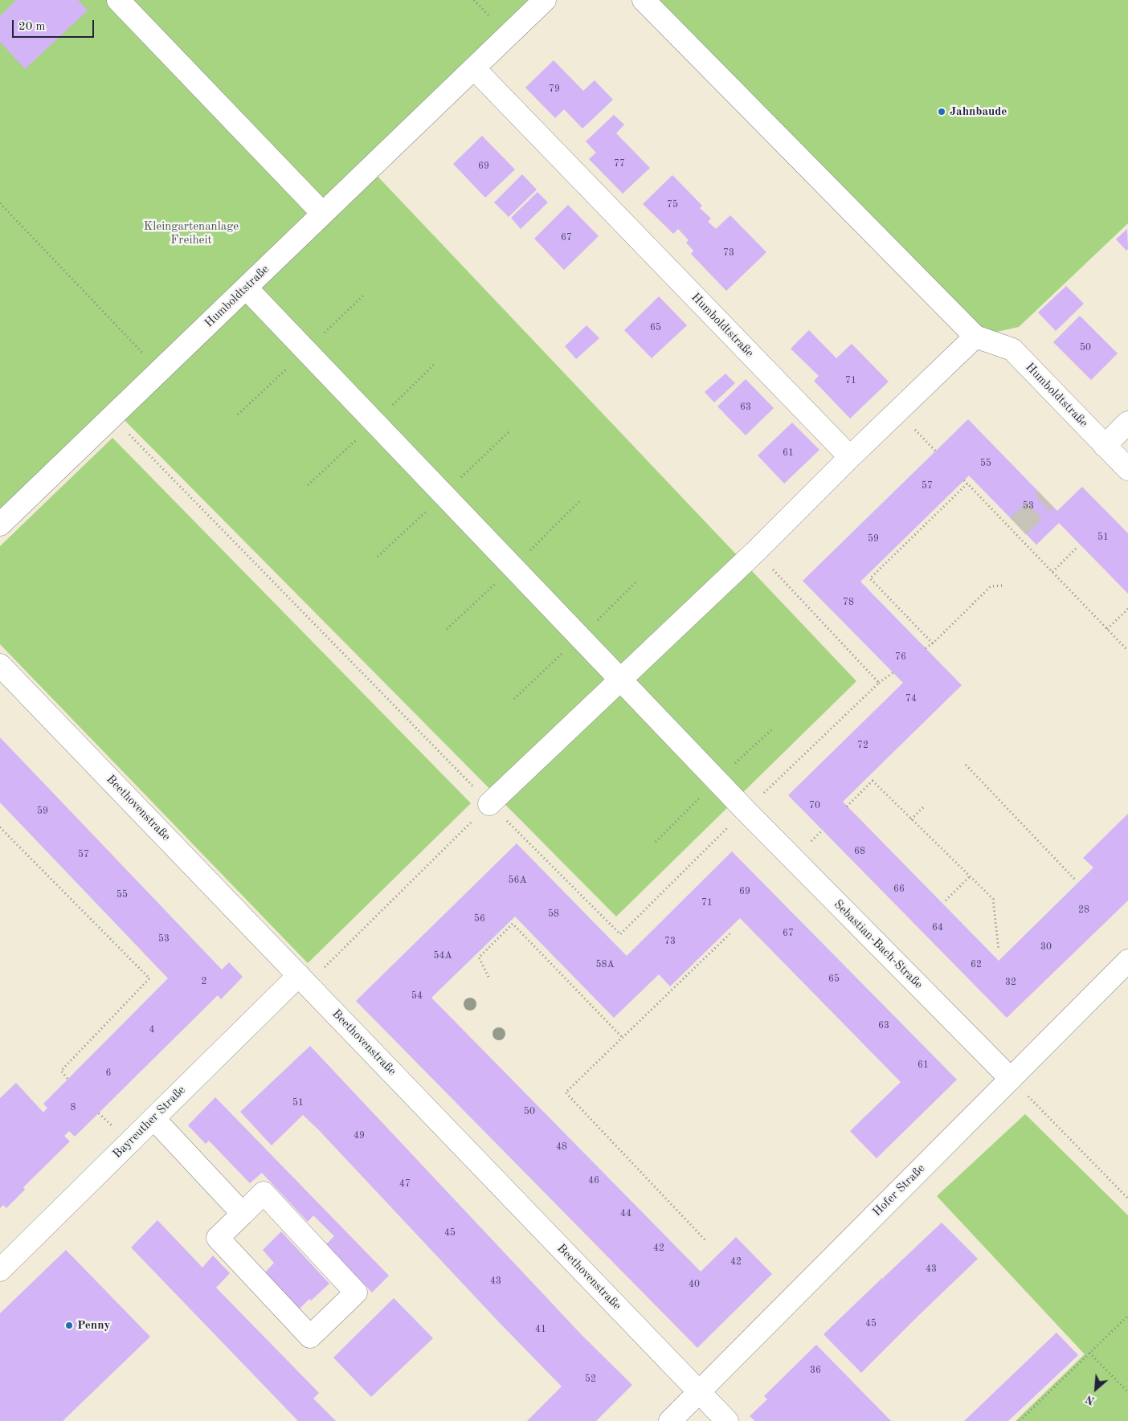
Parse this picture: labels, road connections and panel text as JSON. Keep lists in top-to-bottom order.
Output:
{
  "streets": {
    "street": [
      "Humboldtstraße",
      "Beethovenstraße",
      "Sebastian-Bach-Straße",
      "Bayreuther Straße",
      "Hofer Straße"
    ]
  },
  "crossings": [
    ["Humboldtstraße", "Sebastian-Bach-Straße"],
    ["Beethovenstraße", "Bayreuther Straße"],
    ["Beethovenstraße", "Hofer Straße"],
    ["Sebastian-Bach-Straße", "Hofer Straße"]
  ],
  "parks": ["Kleingartenanlage Freiheit"],
  "places": ["Jahnbaude", "Penny"],
  "house_numbers": [
    "79",
    "77",
    "69",
    "75",
    "67",
    "73",
    "65",
    "50",
    "71",
    "63",
    "61",
    "55",
    "57",
    "53",
    "51",
    "59",
    "78",
    "76",
    "74",
    "72",
    "70",
    "59",
    "68",
    "57",
    "56A",
    "66",
    "69",
    "55",
    "71",
    "28",
    "58",
    "56",
    "64",
    "67",
    "53",
    "73",
    "30",
    "54A",
    "58A",
    "62",
    "65",
    "2",
    "32",
    "54",
    "63",
    "4",
    "61",
    "6",
    "51",
    "8",
    "50",
    "49",
    "48",
    "46",
    "47",
    "44",
    "45",
    "42",
    "42",
    "43",
    "43",
    "40",
    "45",
    "41",
    "36",
    "52"
  ],
  "scale_bar": "20 m",
  "north": "bottom left"
}
